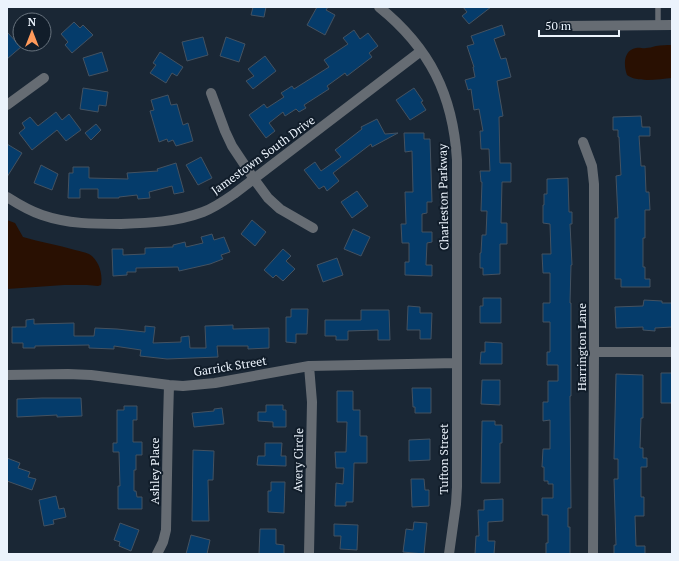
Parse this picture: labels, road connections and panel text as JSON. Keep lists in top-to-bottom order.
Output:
{
  "streets": {
    "street": [
      "Jamestown South Drive",
      "Charleston Parkway",
      "Harrington Lane",
      "Garrick Street",
      "Tufton Street",
      "Avery Circle",
      "Ashley Place"
    ]
  },
  "crossings": [
    ["Jamestown South Drive", "Charleston Parkway"],
    ["Charleston Parkway", "Garrick Street"],
    ["Charleston Parkway", "Tufton Street"],
    ["Garrick Street", "Tufton Street"],
    ["Garrick Street", "Avery Circle"],
    ["Garrick Street", "Ashley Place"]
  ],
  "scale_bar": "50 m",
  "north": "top"
}
